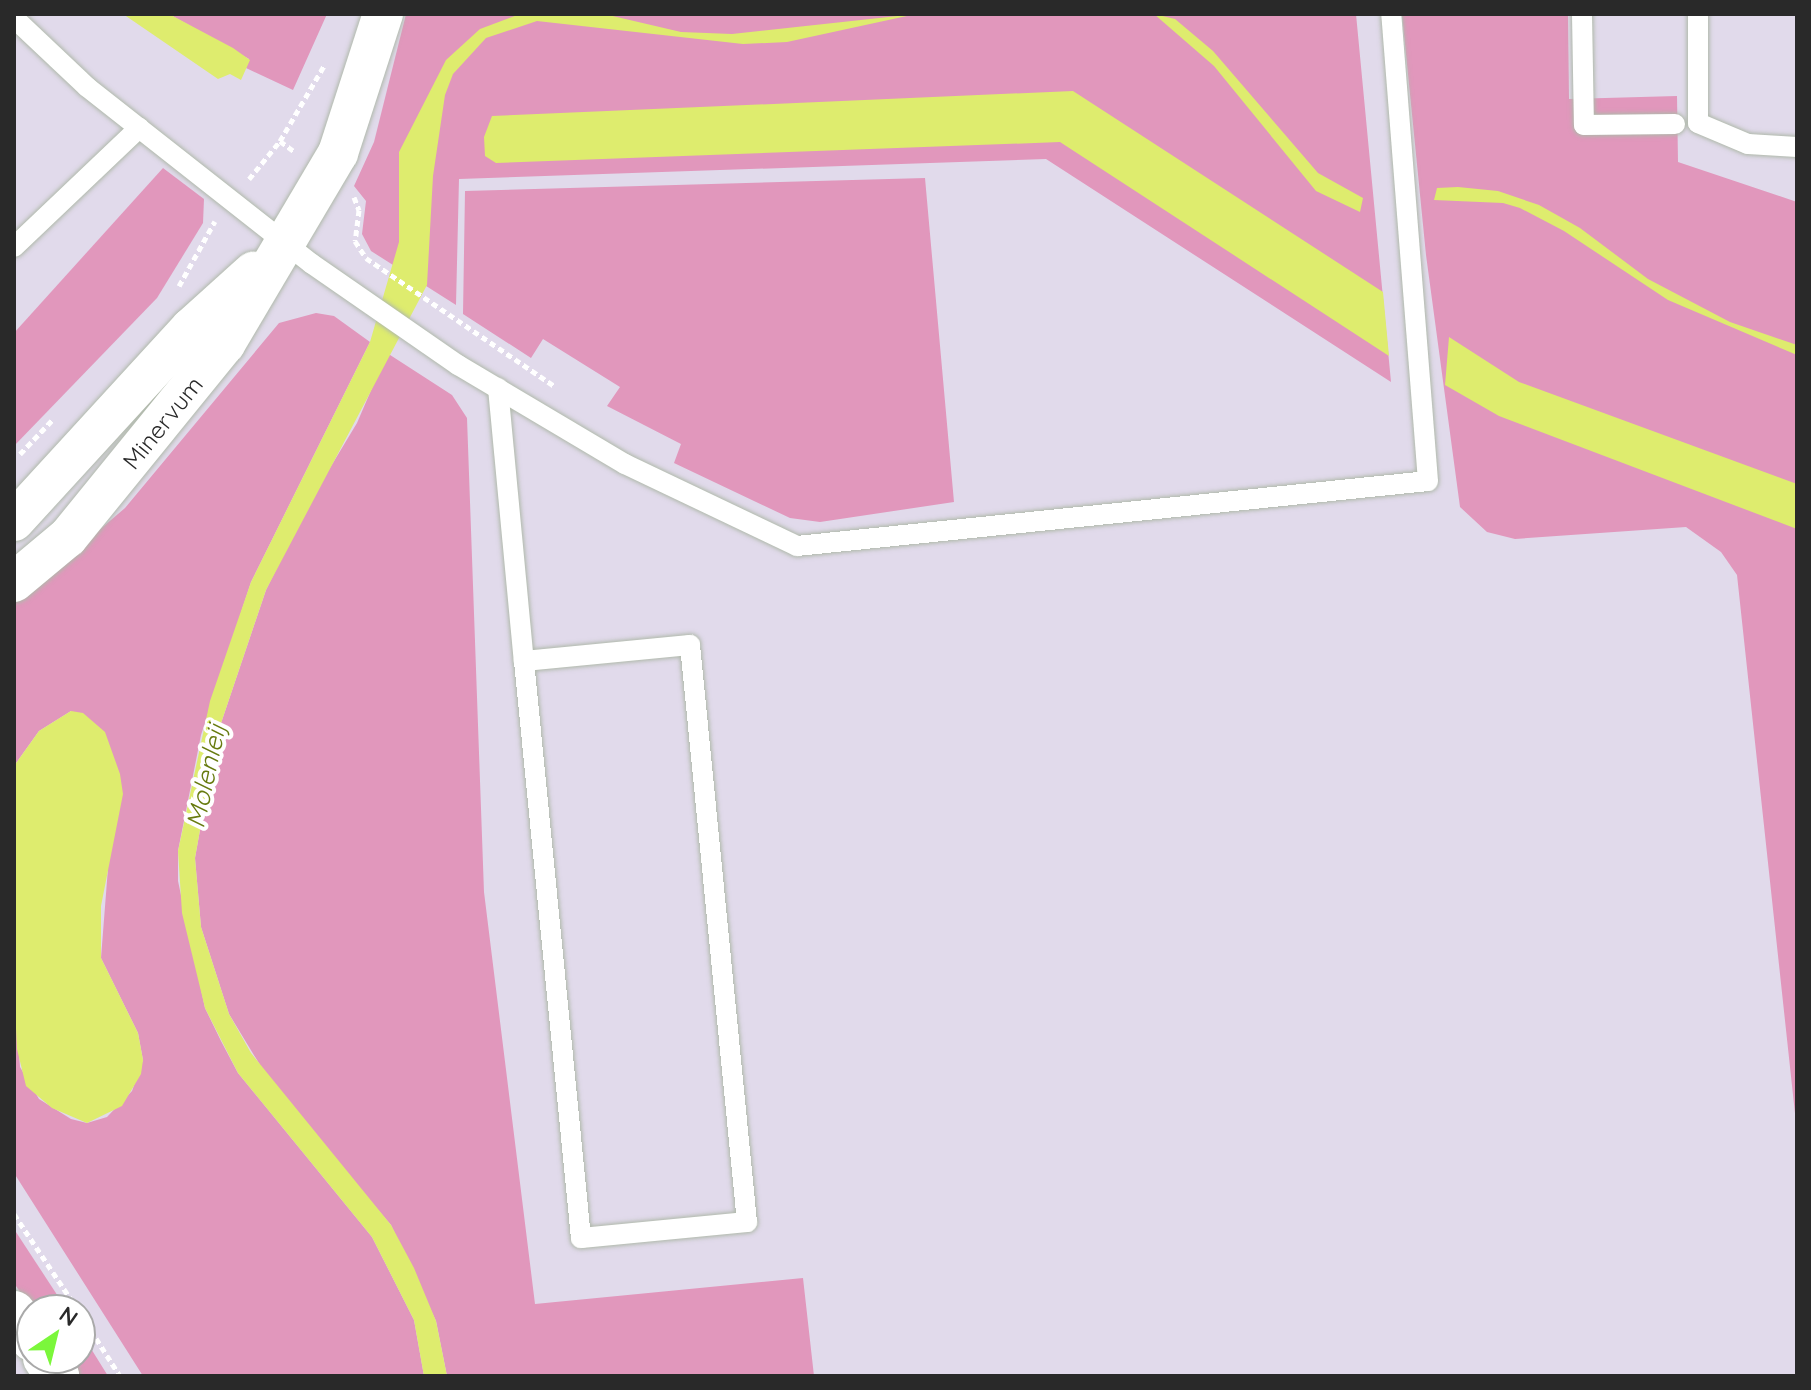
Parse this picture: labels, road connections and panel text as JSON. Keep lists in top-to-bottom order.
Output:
{
  "streets": {
    "street": ["Minervum"]
  },
  "water": ["Molenleij"],
  "north": "top right"
}
